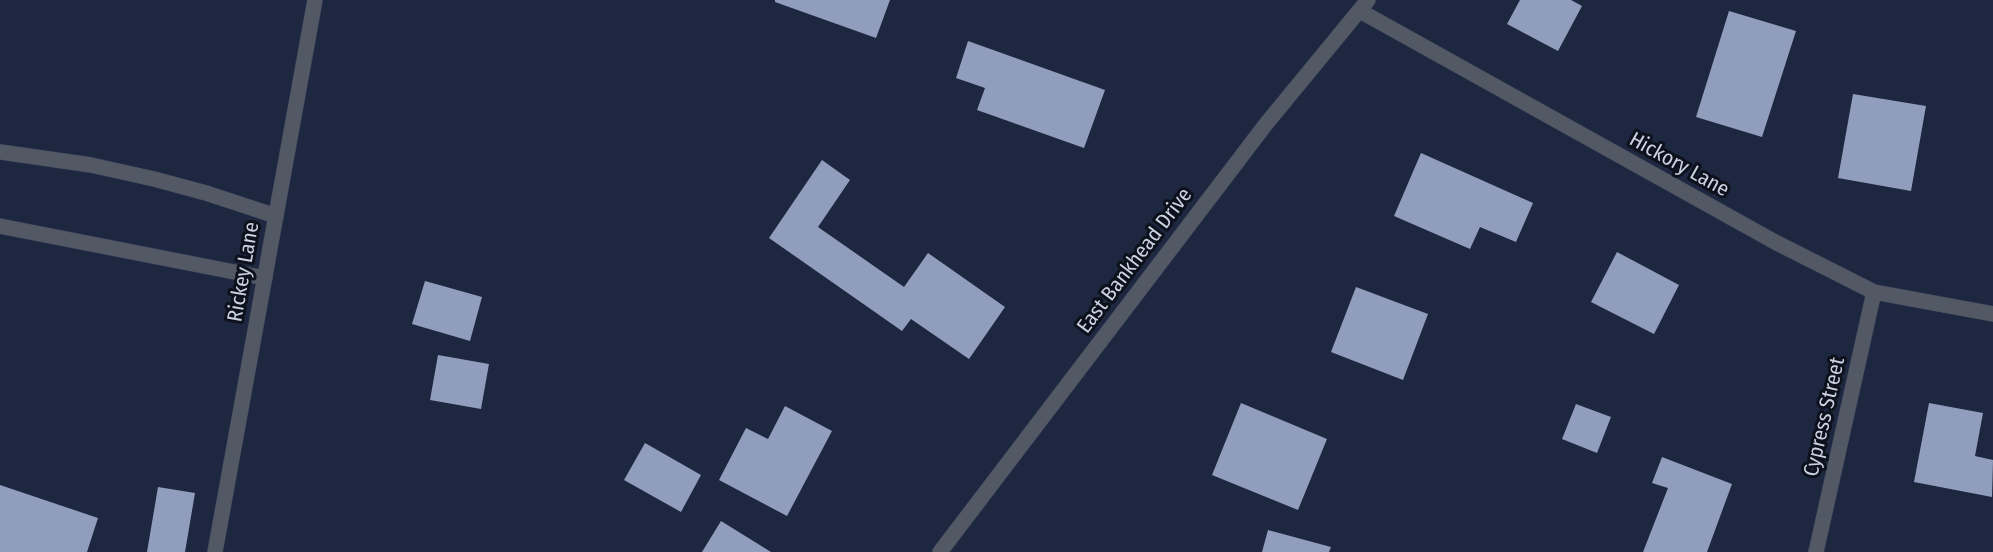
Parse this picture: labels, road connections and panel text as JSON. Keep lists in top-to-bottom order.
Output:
{
  "streets": {
    "street": [
      "Hickory Lane",
      "East Bankhead Drive",
      "Rickey Lane",
      "Cypress Street"
    ]
  },
  "crossings": [
    ["Hickory Lane", "East Bankhead Drive"],
    ["Hickory Lane", "Cypress Street"]
  ]
}
